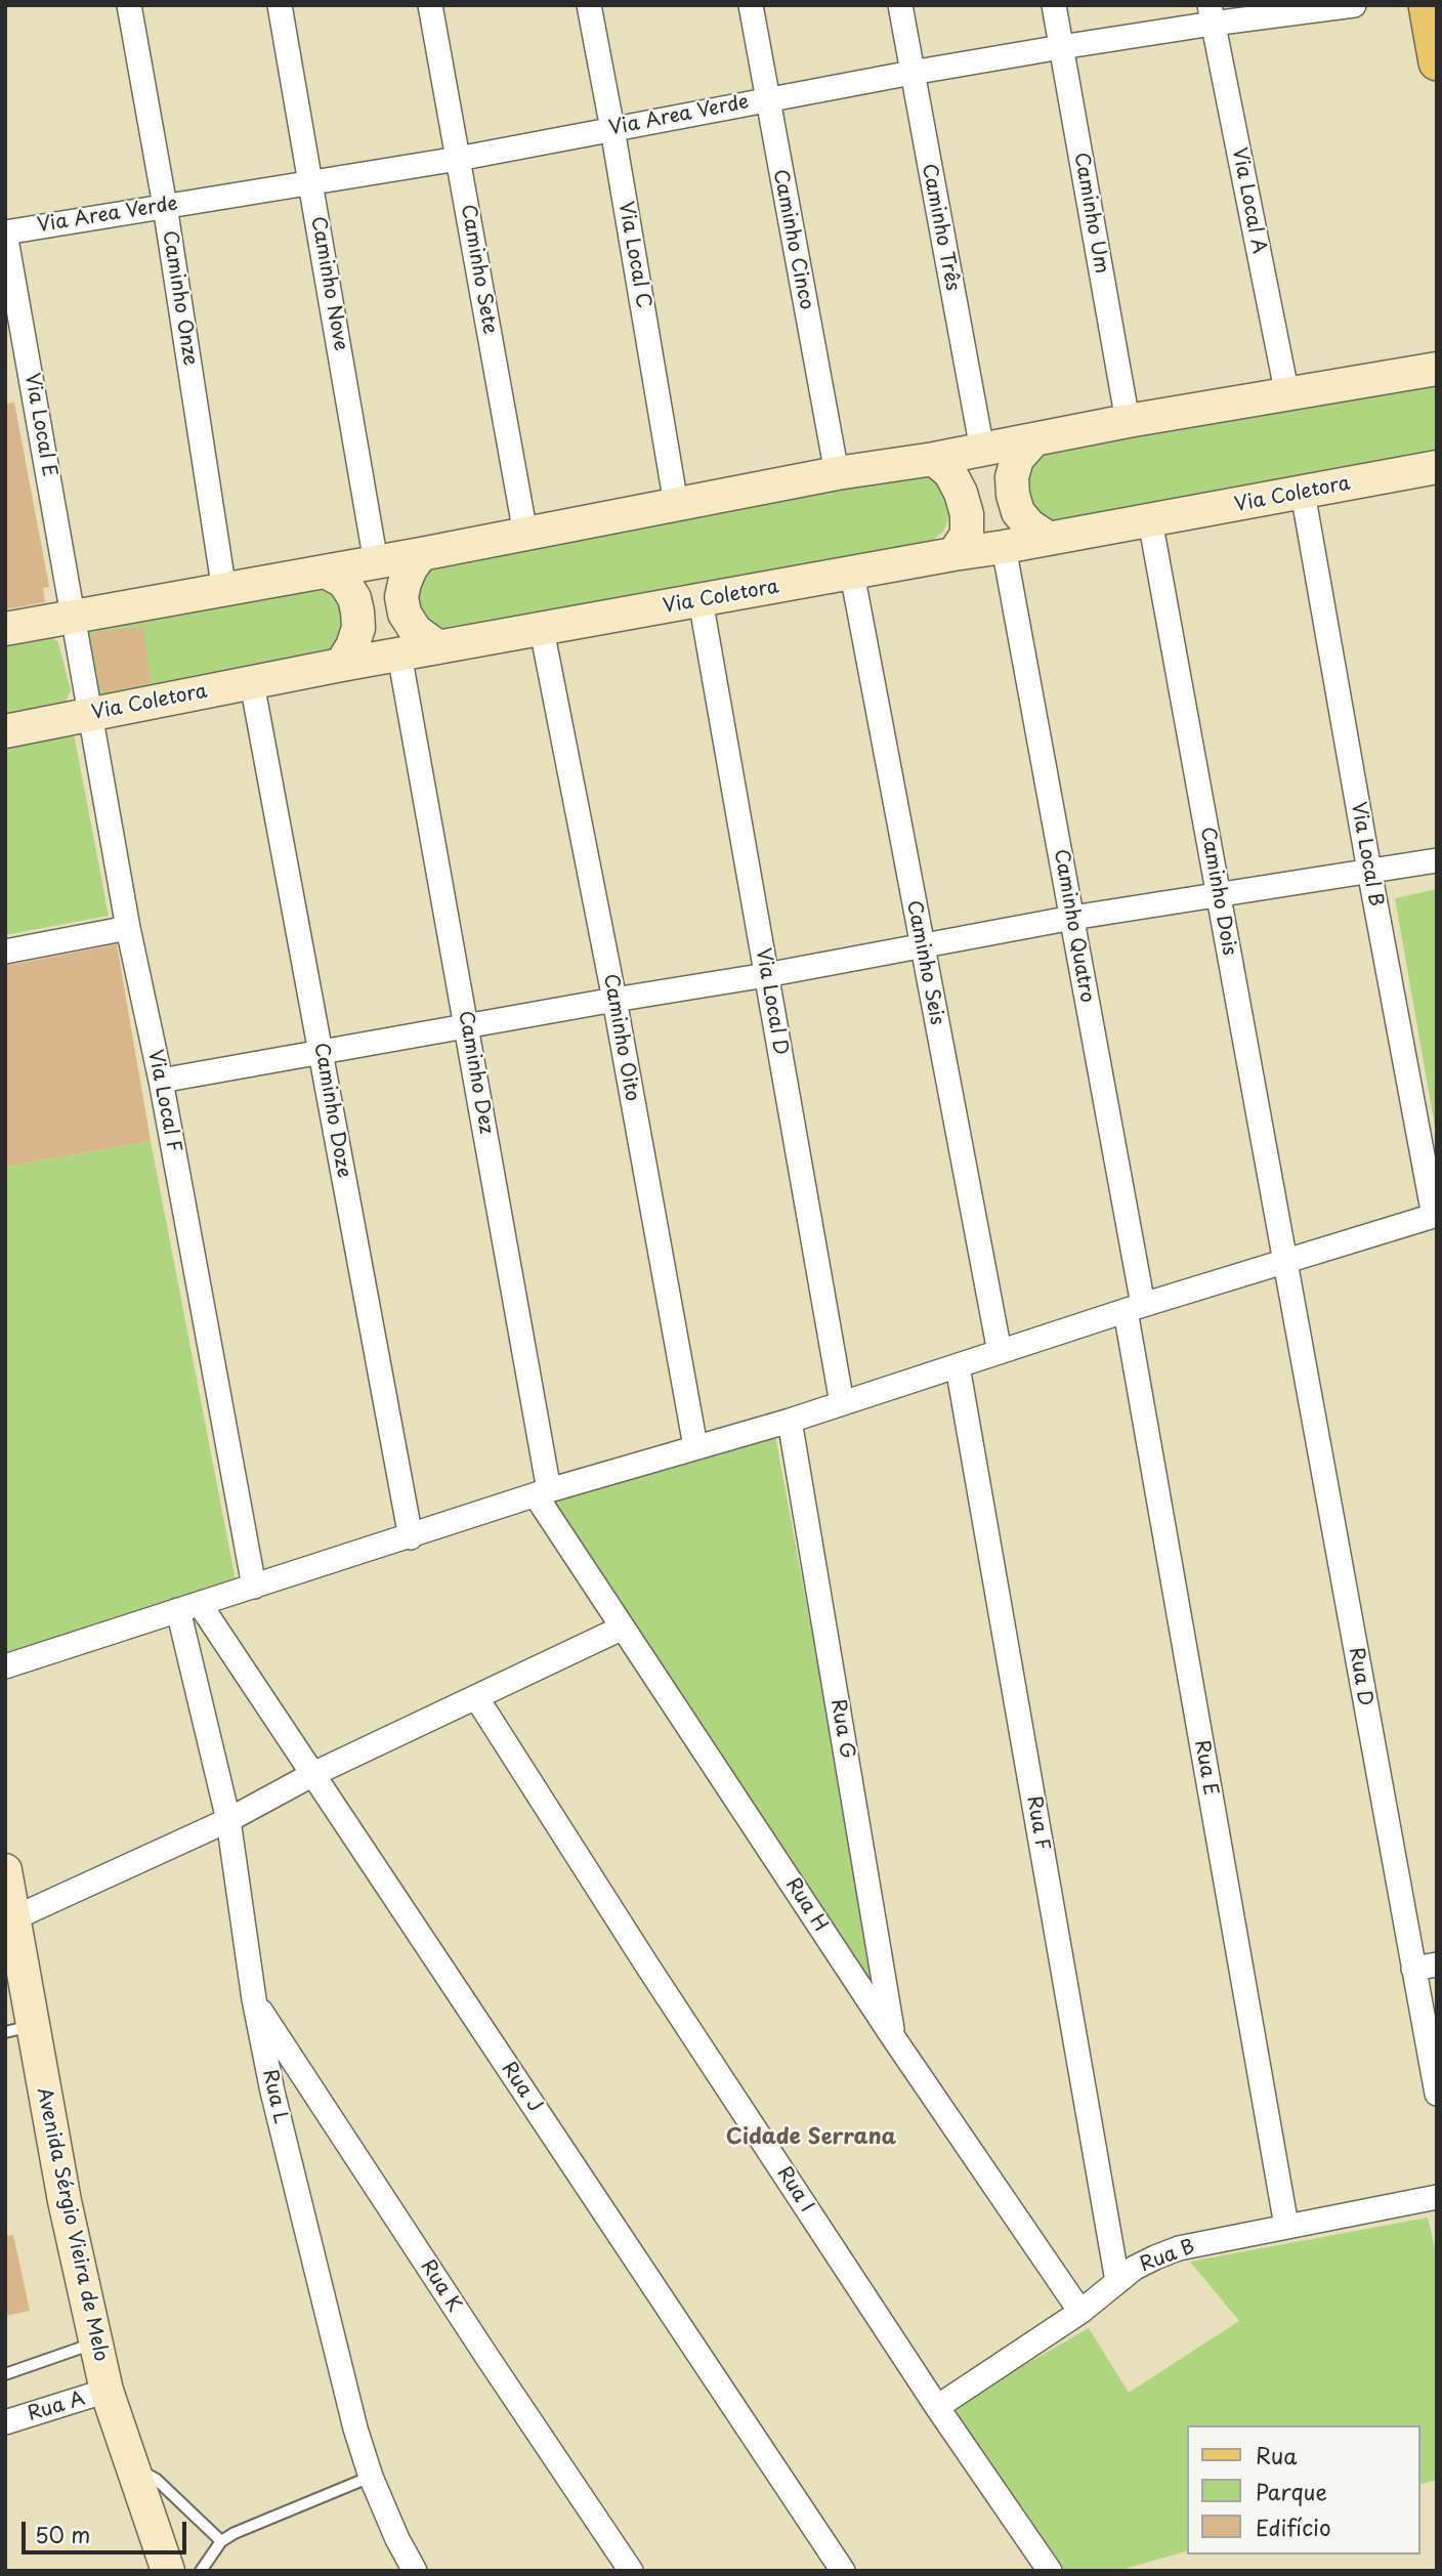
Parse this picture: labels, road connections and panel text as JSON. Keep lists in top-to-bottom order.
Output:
{
  "streets": {
    "street": [
      "Via Area Verde",
      "Via Local A",
      "Caminho Um",
      "Caminho Três",
      "Caminho Cinco",
      "Via Local C",
      "Caminho Sete",
      "Caminho Nove",
      "Caminho Onze",
      "Via Local E",
      "Via Coletora",
      "Via Local B",
      "Caminho Dois",
      "Caminho Quatro",
      "Caminho Seis",
      "Via Local D",
      "Caminho Oito",
      "Caminho Dez",
      "Via Local F",
      "Caminho Doze",
      "Rua D",
      "Rua G",
      "Rua E",
      "Rua F",
      "Rua H",
      "Rua J",
      "Rua L",
      "Rua I",
      "Avenida Sérgio Vieira de Melo",
      "Rua B",
      "Rua K",
      "Rua A"
    ]
  },
  "crossings": [
    ["Via Area Verde", "Via Local A"],
    ["Via Area Verde", "Caminho Um"],
    ["Via Area Verde", "Caminho Três"],
    ["Via Area Verde", "Caminho Cinco"],
    ["Via Area Verde", "Via Local C"],
    ["Via Area Verde", "Caminho Sete"],
    ["Via Area Verde", "Caminho Nove"],
    ["Via Area Verde", "Caminho Onze"],
    ["Via Area Verde", "Via Local E"],
    ["Via Local E", "Via Local F"],
    ["Via Coletora", "Via Local B"],
    ["Via Coletora", "Caminho Dois"],
    ["Via Coletora", "Caminho Quatro"],
    ["Via Coletora", "Caminho Seis"],
    ["Via Coletora", "Via Local D"],
    ["Via Coletora", "Caminho Oito"],
    ["Via Coletora", "Caminho Dez"],
    ["Via Coletora", "Via Local F"],
    ["Via Coletora", "Caminho Doze"],
    ["Caminho Dois", "Rua D"],
    ["Caminho Quatro", "Rua E"],
    ["Caminho Dez", "Rua H"],
    ["Rua G", "Rua H"],
    ["Rua E", "Rua B"],
    ["Rua F", "Rua B"],
    ["Rua H", "Rua B"],
    ["Rua J", "Rua L"],
    ["Rua L", "Rua K"],
    ["Rua I", "Rua B"],
    ["Avenida Sérgio Vieira de Melo", "Rua A"]
  ],
  "districts": ["Cidade Serrana"],
  "legend": ["Rua", "Parque", "Edifício"],
  "scale_bar": "50 m"
}
